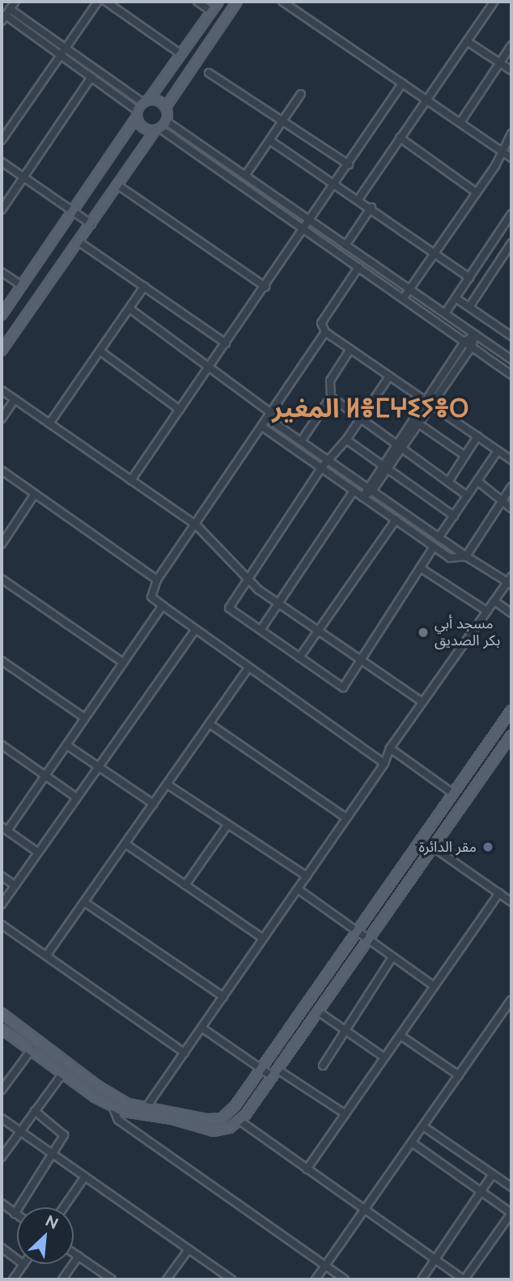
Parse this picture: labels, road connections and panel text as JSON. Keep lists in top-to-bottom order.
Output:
{
  "districts": ["المغير ⵍⴻⵎⵖⵉⵢⴻⵔ"],
  "places": ["مسجد أبي بكر الصديق", "مقر الدائرة"],
  "north": "top right"
}
